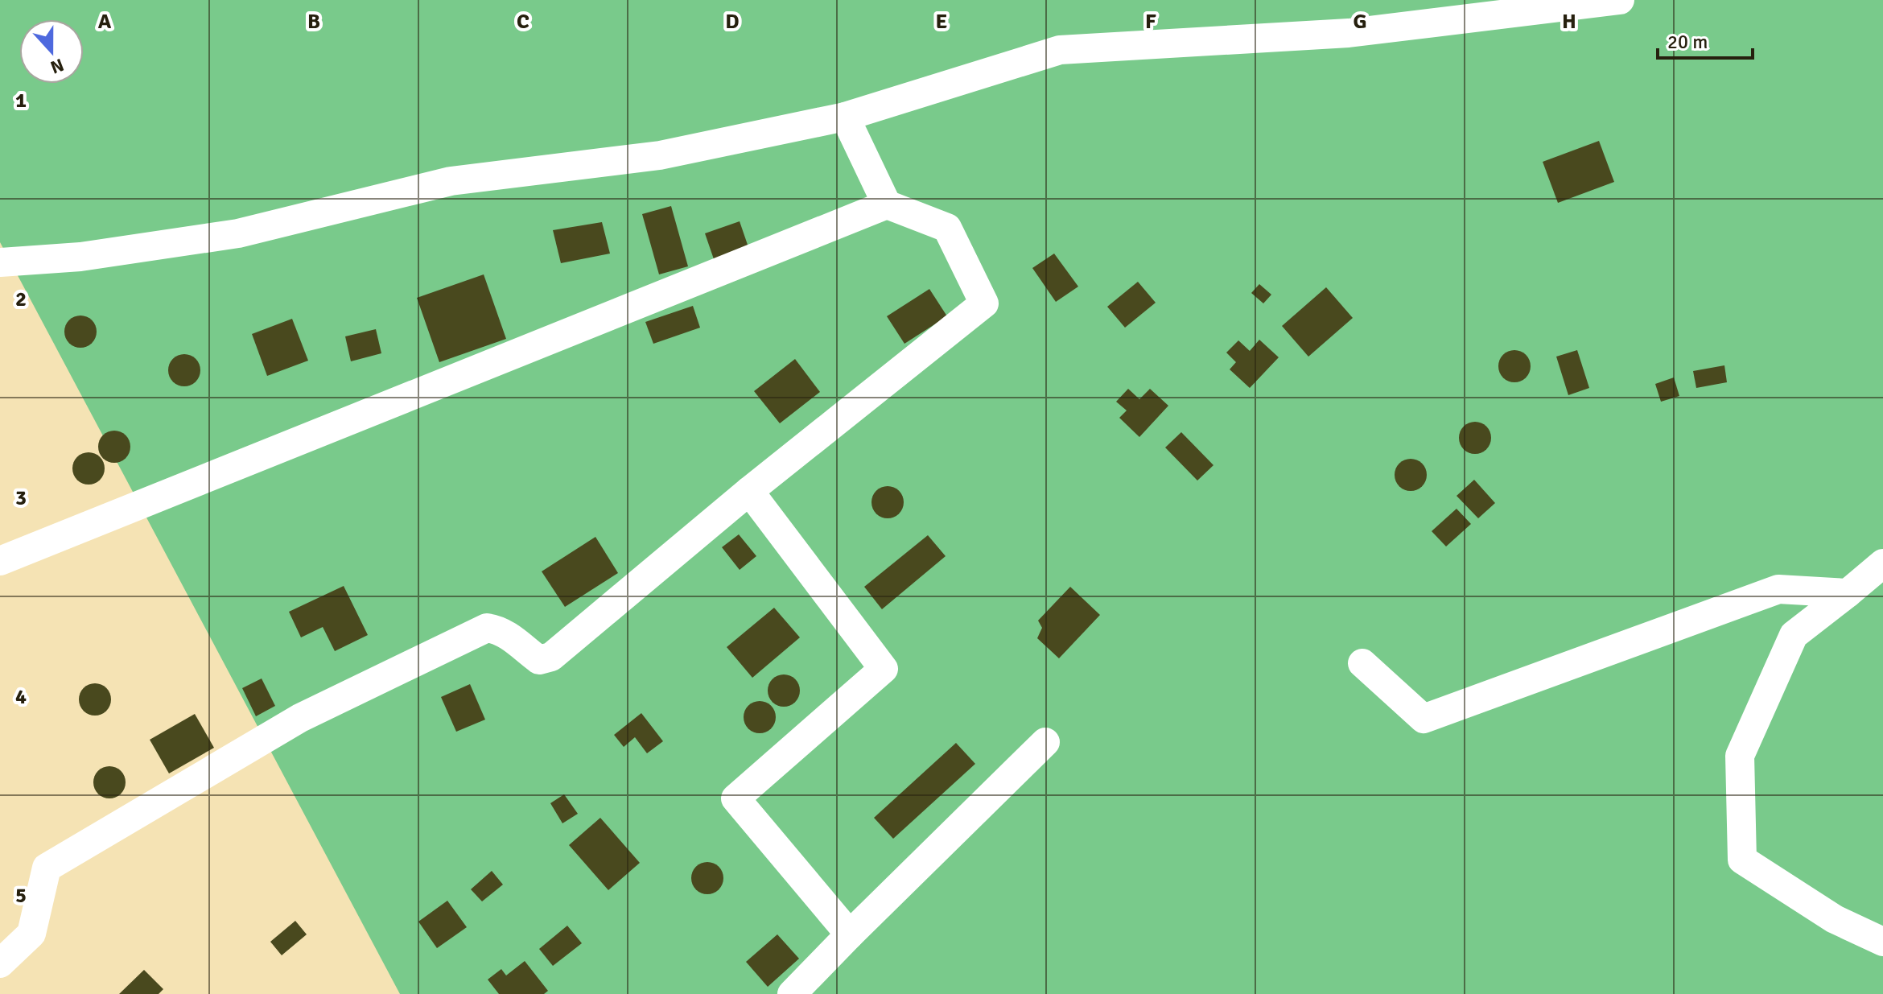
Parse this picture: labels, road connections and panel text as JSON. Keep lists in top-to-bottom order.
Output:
{
  "scale_bar": "20 m",
  "north": "bottom",
  "grid": {
    "columns": [
      "A",
      "B",
      "C",
      "D",
      "E",
      "F",
      "G",
      "H"
    ],
    "rows": [
      "1",
      "2",
      "3",
      "4",
      "5"
    ]
  }
}
